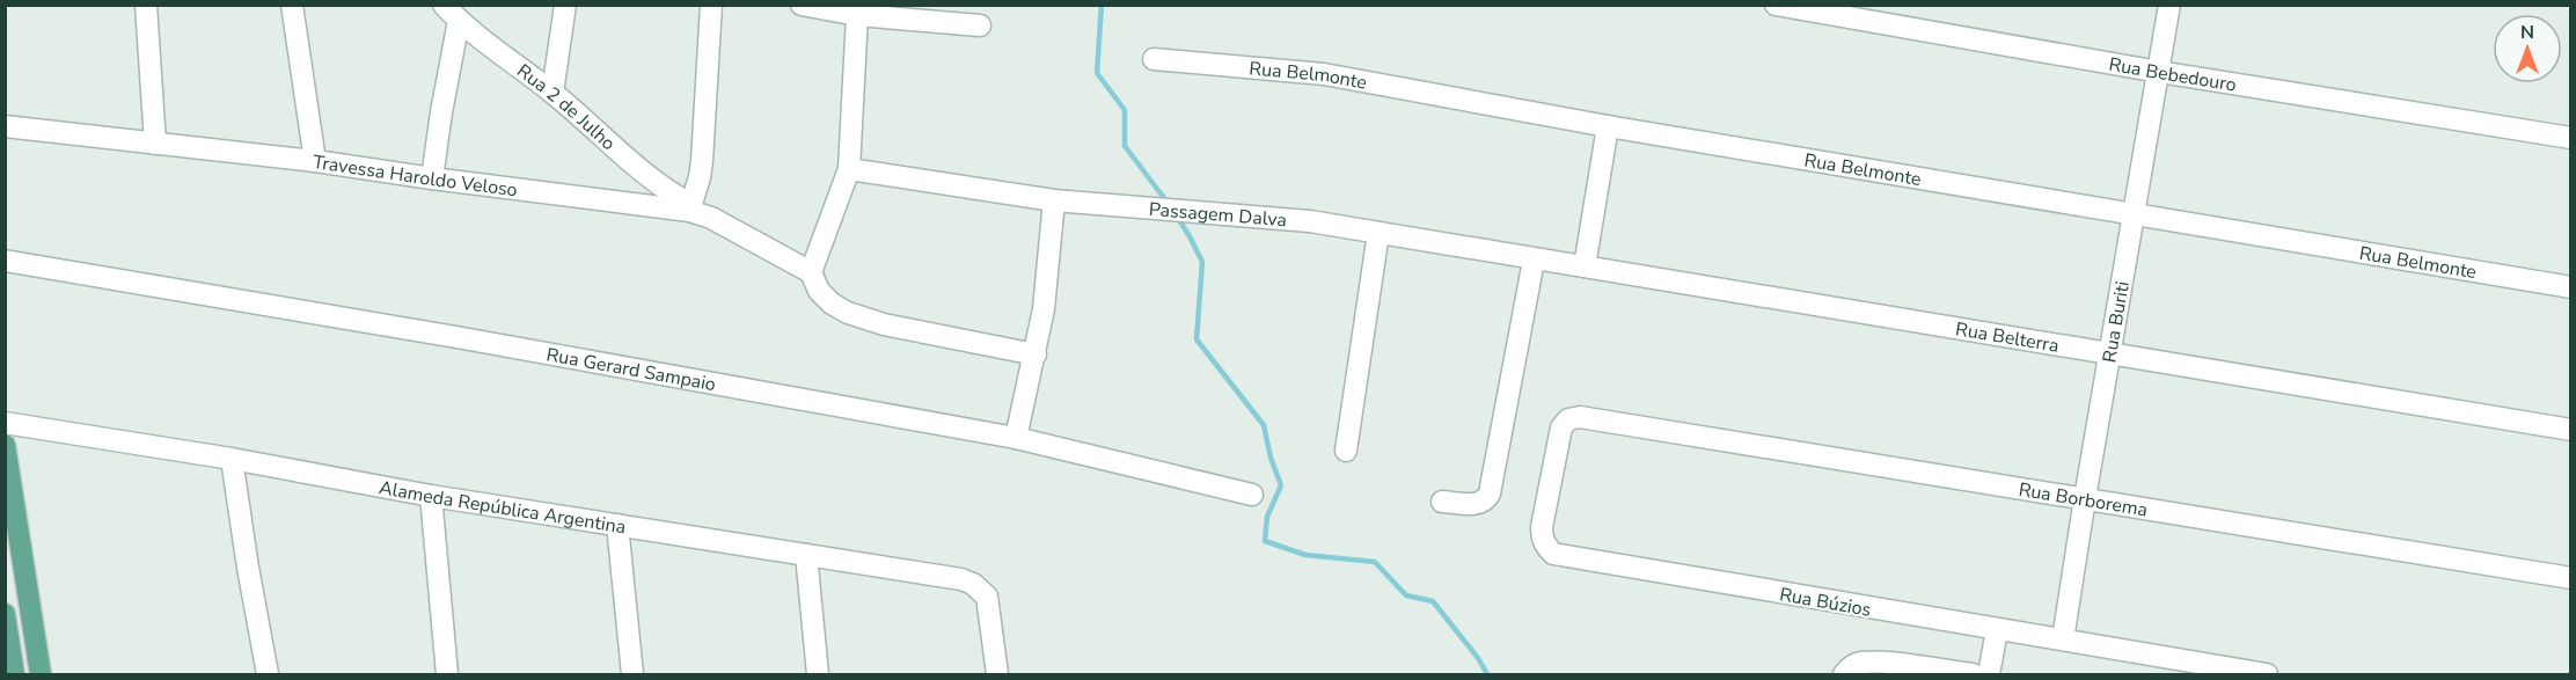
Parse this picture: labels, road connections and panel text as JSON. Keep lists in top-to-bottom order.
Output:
{
  "streets": {
    "street": [
      "Rua Bebedouro",
      "Rua Belmonte",
      "Rua 2 de Julho",
      "Travessa Haroldo Veloso",
      "Passagem Dalva",
      "Rua Buriti",
      "Rua Belterra",
      "Rua Gerard Sampaio",
      "Rua Borborema",
      "Alameda República Argentina",
      "Rua Búzios"
    ]
  },
  "crossings": [
    ["Rua Bebedouro", "Rua Buriti"],
    ["Rua Belmonte", "Rua Buriti"],
    ["Rua 2 de Julho", "Travessa Haroldo Veloso"],
    ["Passagem Dalva", "Rua Belterra"],
    ["Rua Buriti", "Rua Belterra"],
    ["Rua Buriti", "Rua Borborema"],
    ["Rua Buriti", "Rua Búzios"],
    ["Rua Borborema", "Rua Búzios"]
  ],
  "north": "top"
}
